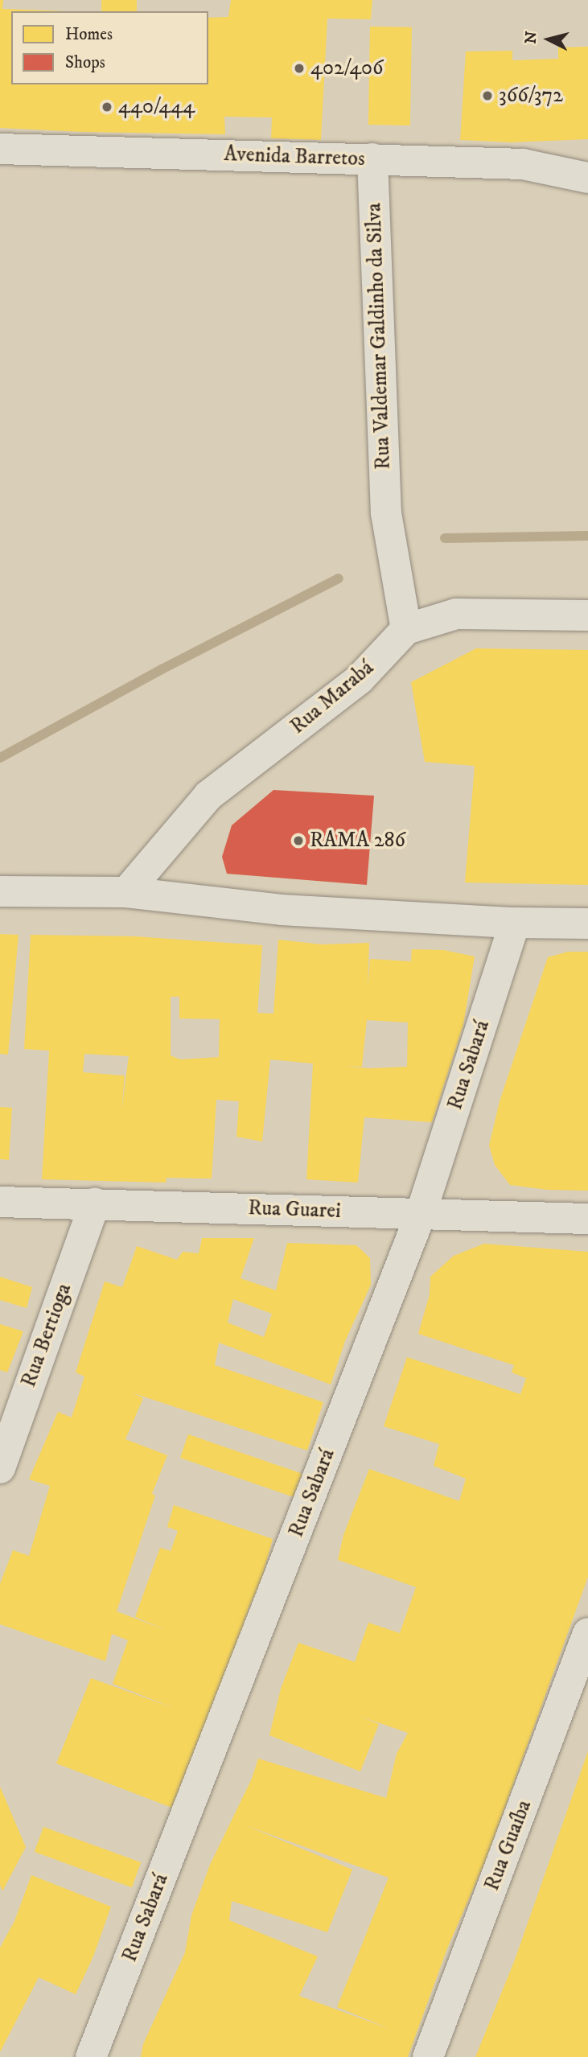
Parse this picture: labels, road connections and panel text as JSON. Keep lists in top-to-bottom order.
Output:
{
  "streets": {
    "street": [
      "Avenida Barretos",
      "Rua Valdemar Galdinho da Silva",
      "Rua Marabá",
      "Rua Sabará",
      "Rua Guarei",
      "Rua Bertioga",
      "Rua Guaíba"
    ]
  },
  "crossings": [
    ["Avenida Barretos", "Rua Valdemar Galdinho da Silva"],
    ["Rua Valdemar Galdinho da Silva", "Rua Marabá"],
    ["Rua Sabará", "Rua Guarei"],
    ["Rua Guarei", "Rua Bertioga"]
  ],
  "places": [
    "402/406",
    "366/372",
    "440/444",
    "RAMA 286"
  ],
  "legend": ["Homes", "Shops"],
  "north": "left"
}
